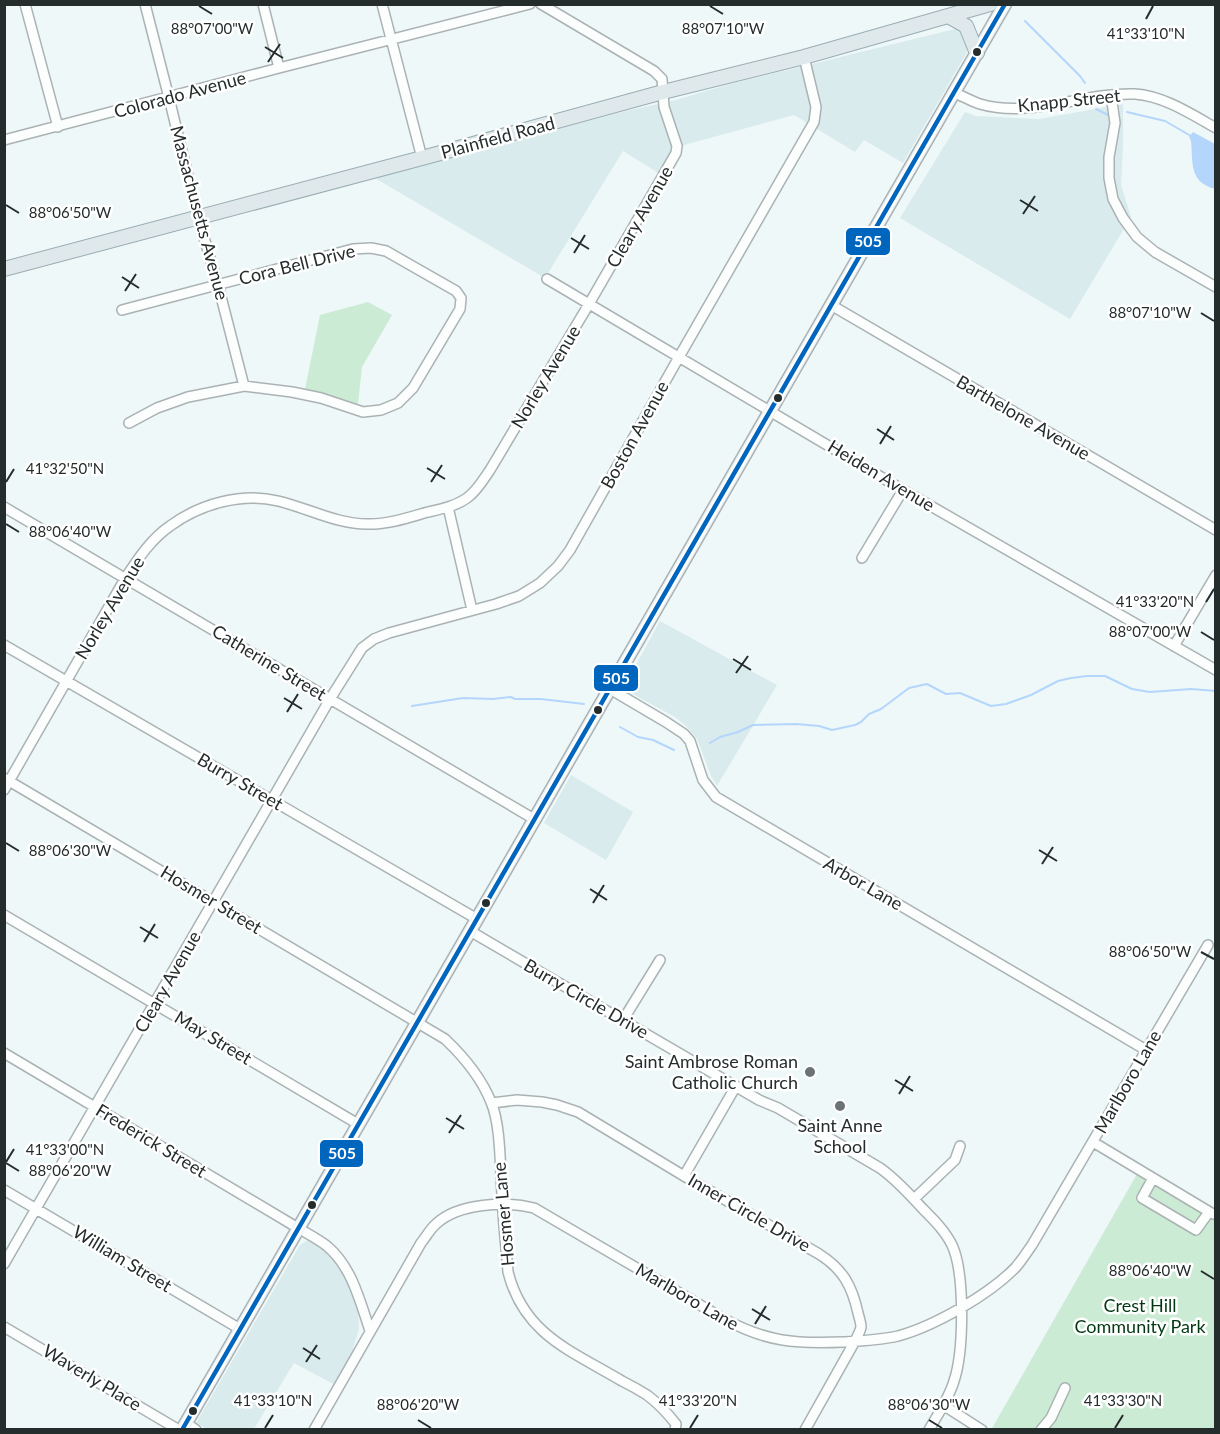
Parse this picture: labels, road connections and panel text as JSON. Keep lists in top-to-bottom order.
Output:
{
  "streets": {
    "main road": ["Plainfield Road"],
    "street": [
      "Colorado Avenue",
      "Knapp Street",
      "Massachusetts Avenue",
      "Cleary Avenue",
      "Cora Bell Drive",
      "Norley Avenue",
      "Barthelone Avenue",
      "Boston Avenue",
      "Heiden Avenue",
      "Catherine Street",
      "Burry Street",
      "Arbor Lane",
      "Hosmer Street",
      "Burry Circle Drive",
      "May Street",
      "Marlboro Lane",
      "Frederick Street",
      "Inner Circle Drive",
      "Hosmer Lane",
      "William Street",
      "Waverly Place"
    ]
  },
  "crossings": [
    ["Colorado Avenue", "Massachusetts Avenue"],
    ["Plainfield Road", "Massachusetts Avenue"],
    ["Plainfield Road", "Cleary Avenue"],
    ["Plainfield Road", "Boston Avenue"],
    ["Massachusetts Avenue", "Cora Bell Drive"],
    ["Cleary Avenue", "Norley Avenue"],
    ["Cleary Avenue", "Boston Avenue"],
    ["Cleary Avenue", "Heiden Avenue"],
    ["Cleary Avenue", "Catherine Street"],
    ["Cleary Avenue", "Burry Street"],
    ["Cleary Avenue", "Hosmer Street"],
    ["Cleary Avenue", "May Street"],
    ["Cleary Avenue", "Frederick Street"],
    ["Cleary Avenue", "William Street"],
    ["Norley Avenue", "Heiden Avenue"],
    ["Norley Avenue", "Catherine Street"],
    ["Norley Avenue", "Burry Street"],
    ["Norley Avenue", "Hosmer Street"],
    ["Boston Avenue", "Heiden Avenue"],
    ["Boston Avenue", "Catherine Street"],
    ["Arbor Lane", "Marlboro Lane"],
    ["Hosmer Street", "Hosmer Lane"],
    ["Burry Circle Drive", "Marlboro Lane"],
    ["Marlboro Lane", "Frederick Street"],
    ["Marlboro Lane", "Inner Circle Drive"],
    ["Marlboro Lane", "Hosmer Lane"],
    ["Inner Circle Drive", "Hosmer Lane"]
  ],
  "parks": ["Crest Hill Community Park"],
  "places": ["Saint Ambrose Roman Catholic Church", "Saint Anne School"],
  "lines": ["transit line 505"],
  "coordinates": [
    "88°07'00\"W",
    "88°07'10\"W",
    "41°33'10\"N",
    "88°06'50\"W",
    "41°32'50\"N",
    "88°06'40\"W",
    "41°33'20\"N",
    "88°06'30\"W",
    "41°33'00\"N",
    "88°06'20\"W",
    "41°33'30\"N"
  ]
}
